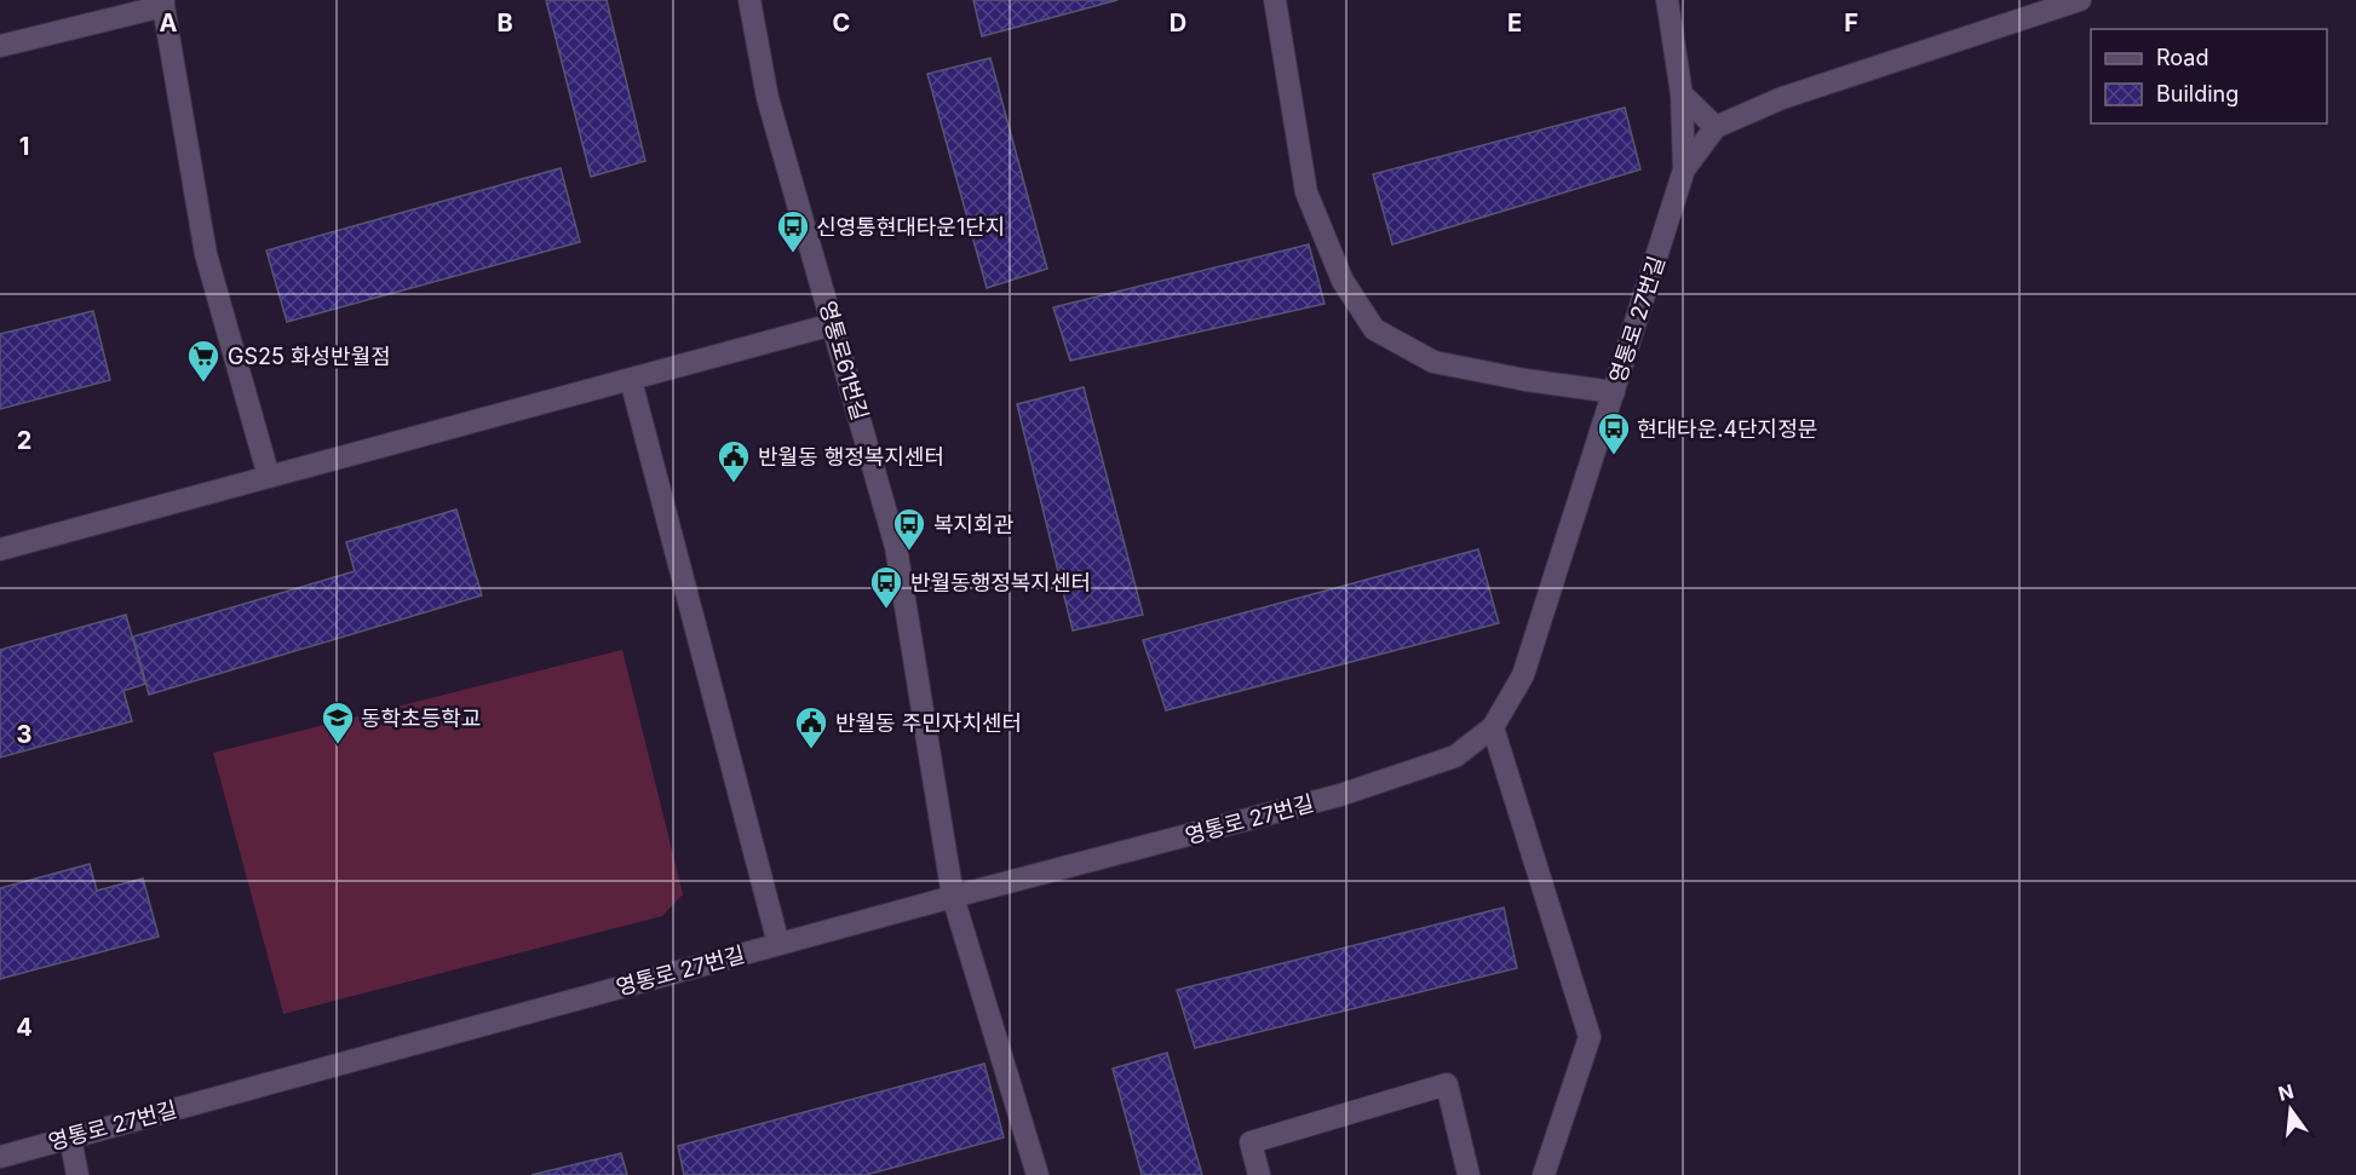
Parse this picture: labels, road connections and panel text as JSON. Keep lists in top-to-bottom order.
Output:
{
  "streets": {
    "street": ["영통로 27번길", "영통로61번길"]
  },
  "crossings": [
    ["영통로 27번길", "영통로61번길"]
  ],
  "places": {
    "bus stop": [
      "신영통현대타운1단지",
      "현대타운.4단지정문",
      "복지회관",
      "반월동행정복지센터"
    ],
    "supermarket": ["GS25 화성반월점"],
    "public building": ["반월동 행정복지센터", "반월동 주민자치센터"],
    "school or university": ["동학초등학교"]
  },
  "legend": ["Road", "Building"],
  "north": "top",
  "grid": {
    "columns": [
      "A",
      "B",
      "C",
      "D",
      "E",
      "F"
    ],
    "rows": [
      "1",
      "2",
      "3",
      "4"
    ]
  }
}
